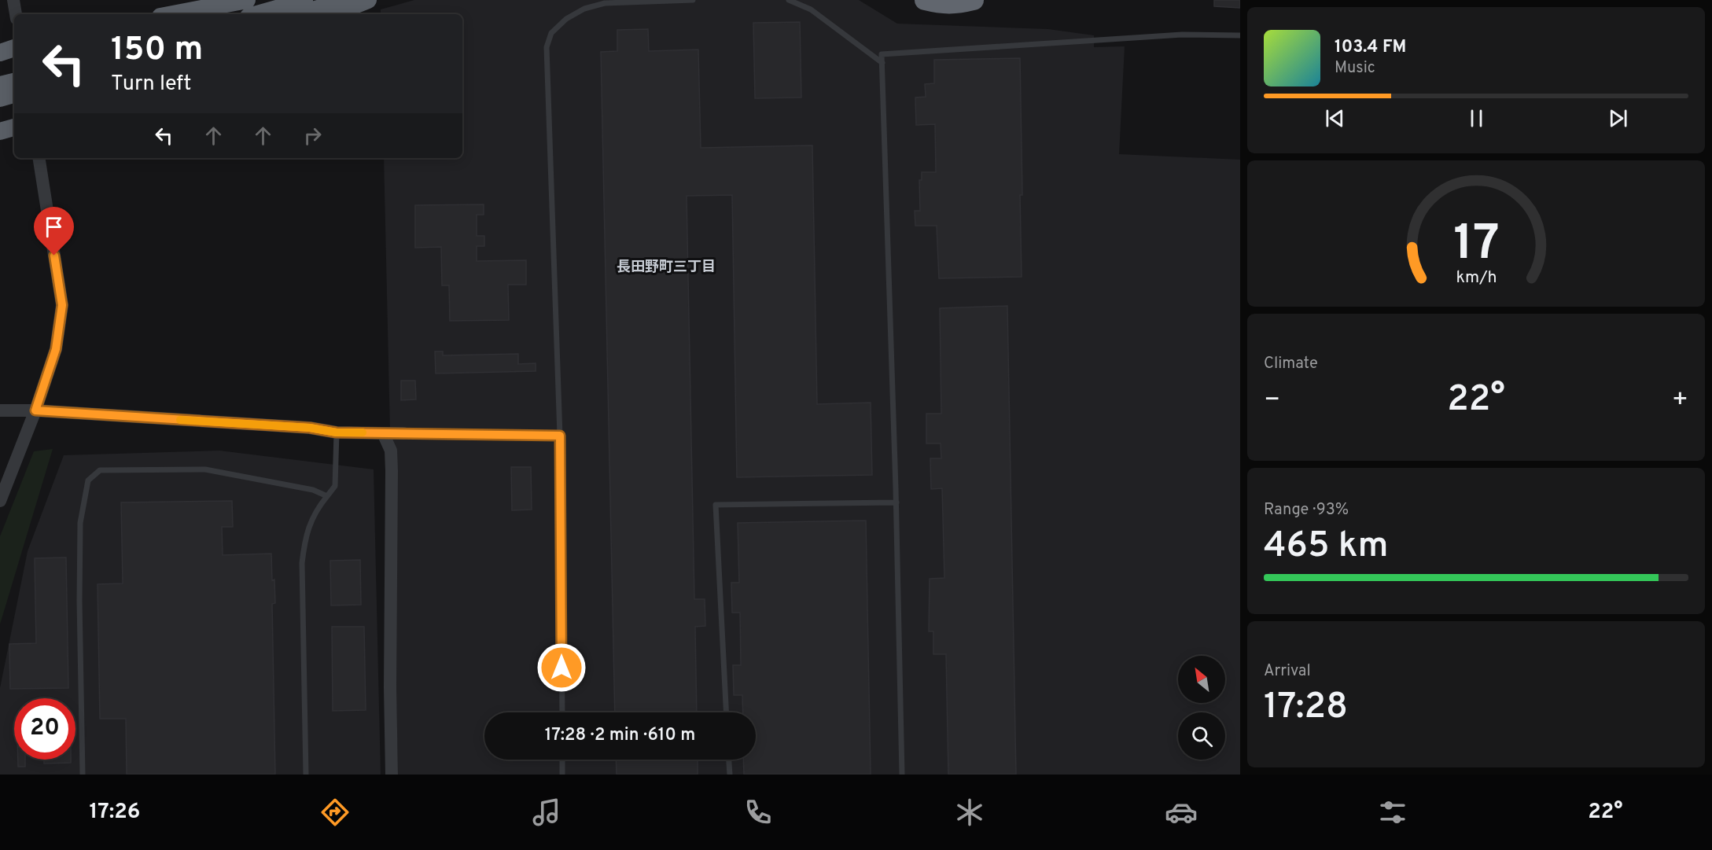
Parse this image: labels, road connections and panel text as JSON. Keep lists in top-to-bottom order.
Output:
{
  "districts": ["長田野町三丁目"],
  "north": "top left",
  "page": {
    "turn": ["150 m", "Turn left"],
    "song": ["103.4 FM", "Music"],
    "tile": [
      "Climate",
      ["Range · 93%", "465 km"],
      ["Arrival", "17:28"]
    ],
    "heat": ["−", "22°", "+"],
    "limit": "20",
    "trip": "17:28 · 2 min · 610 m",
    "tabs": ["17:26", "22°"],
    "gauge": ["17", "km/h"]
  }
}
